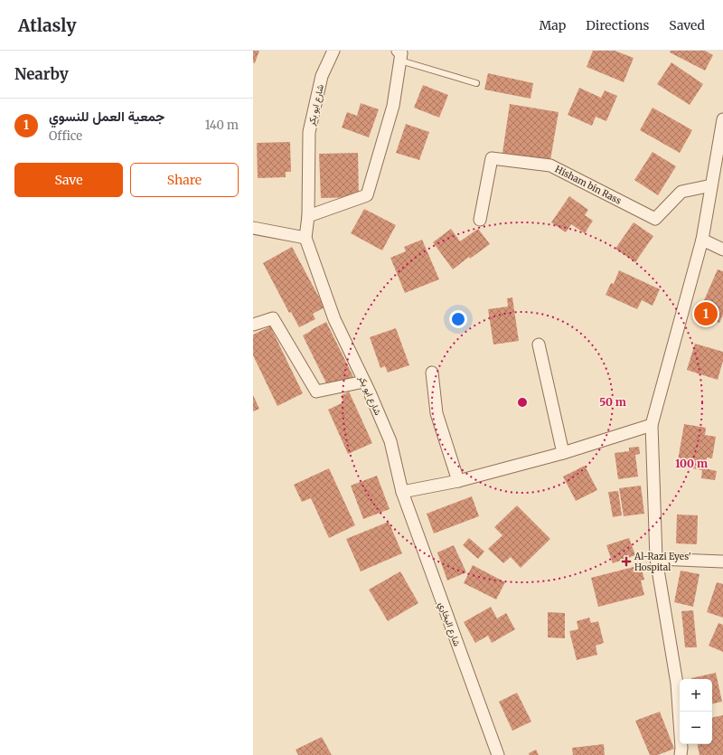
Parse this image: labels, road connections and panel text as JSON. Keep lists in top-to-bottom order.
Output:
{
  "streets": {
    "street": ["شارع ابو بكر", "Hisham bin Rass", "شارع البخاري"]
  },
  "crossings": [
    ["شارع ابو بكر", "شارع البخاري"]
  ],
  "places": {
    "health": ["Al-Razi Eyes' Hospital"]
  },
  "page": {
    "header": "Atlasly",
    "nav": ["Map", "Directions", "Saved"],
    "heading": "Nearby",
    "list": [
      {
        "mark": "1",
        "name": "جمعية العمل للنسوي",
        "note": "Office",
        "value": "140 m"
      }
    ],
    "buttons": ["Save", "Share"],
    "pins": "1",
    "map_buttons": ["+", "−"]
  },
  "rings": ["50 m", "100 m"]
}
